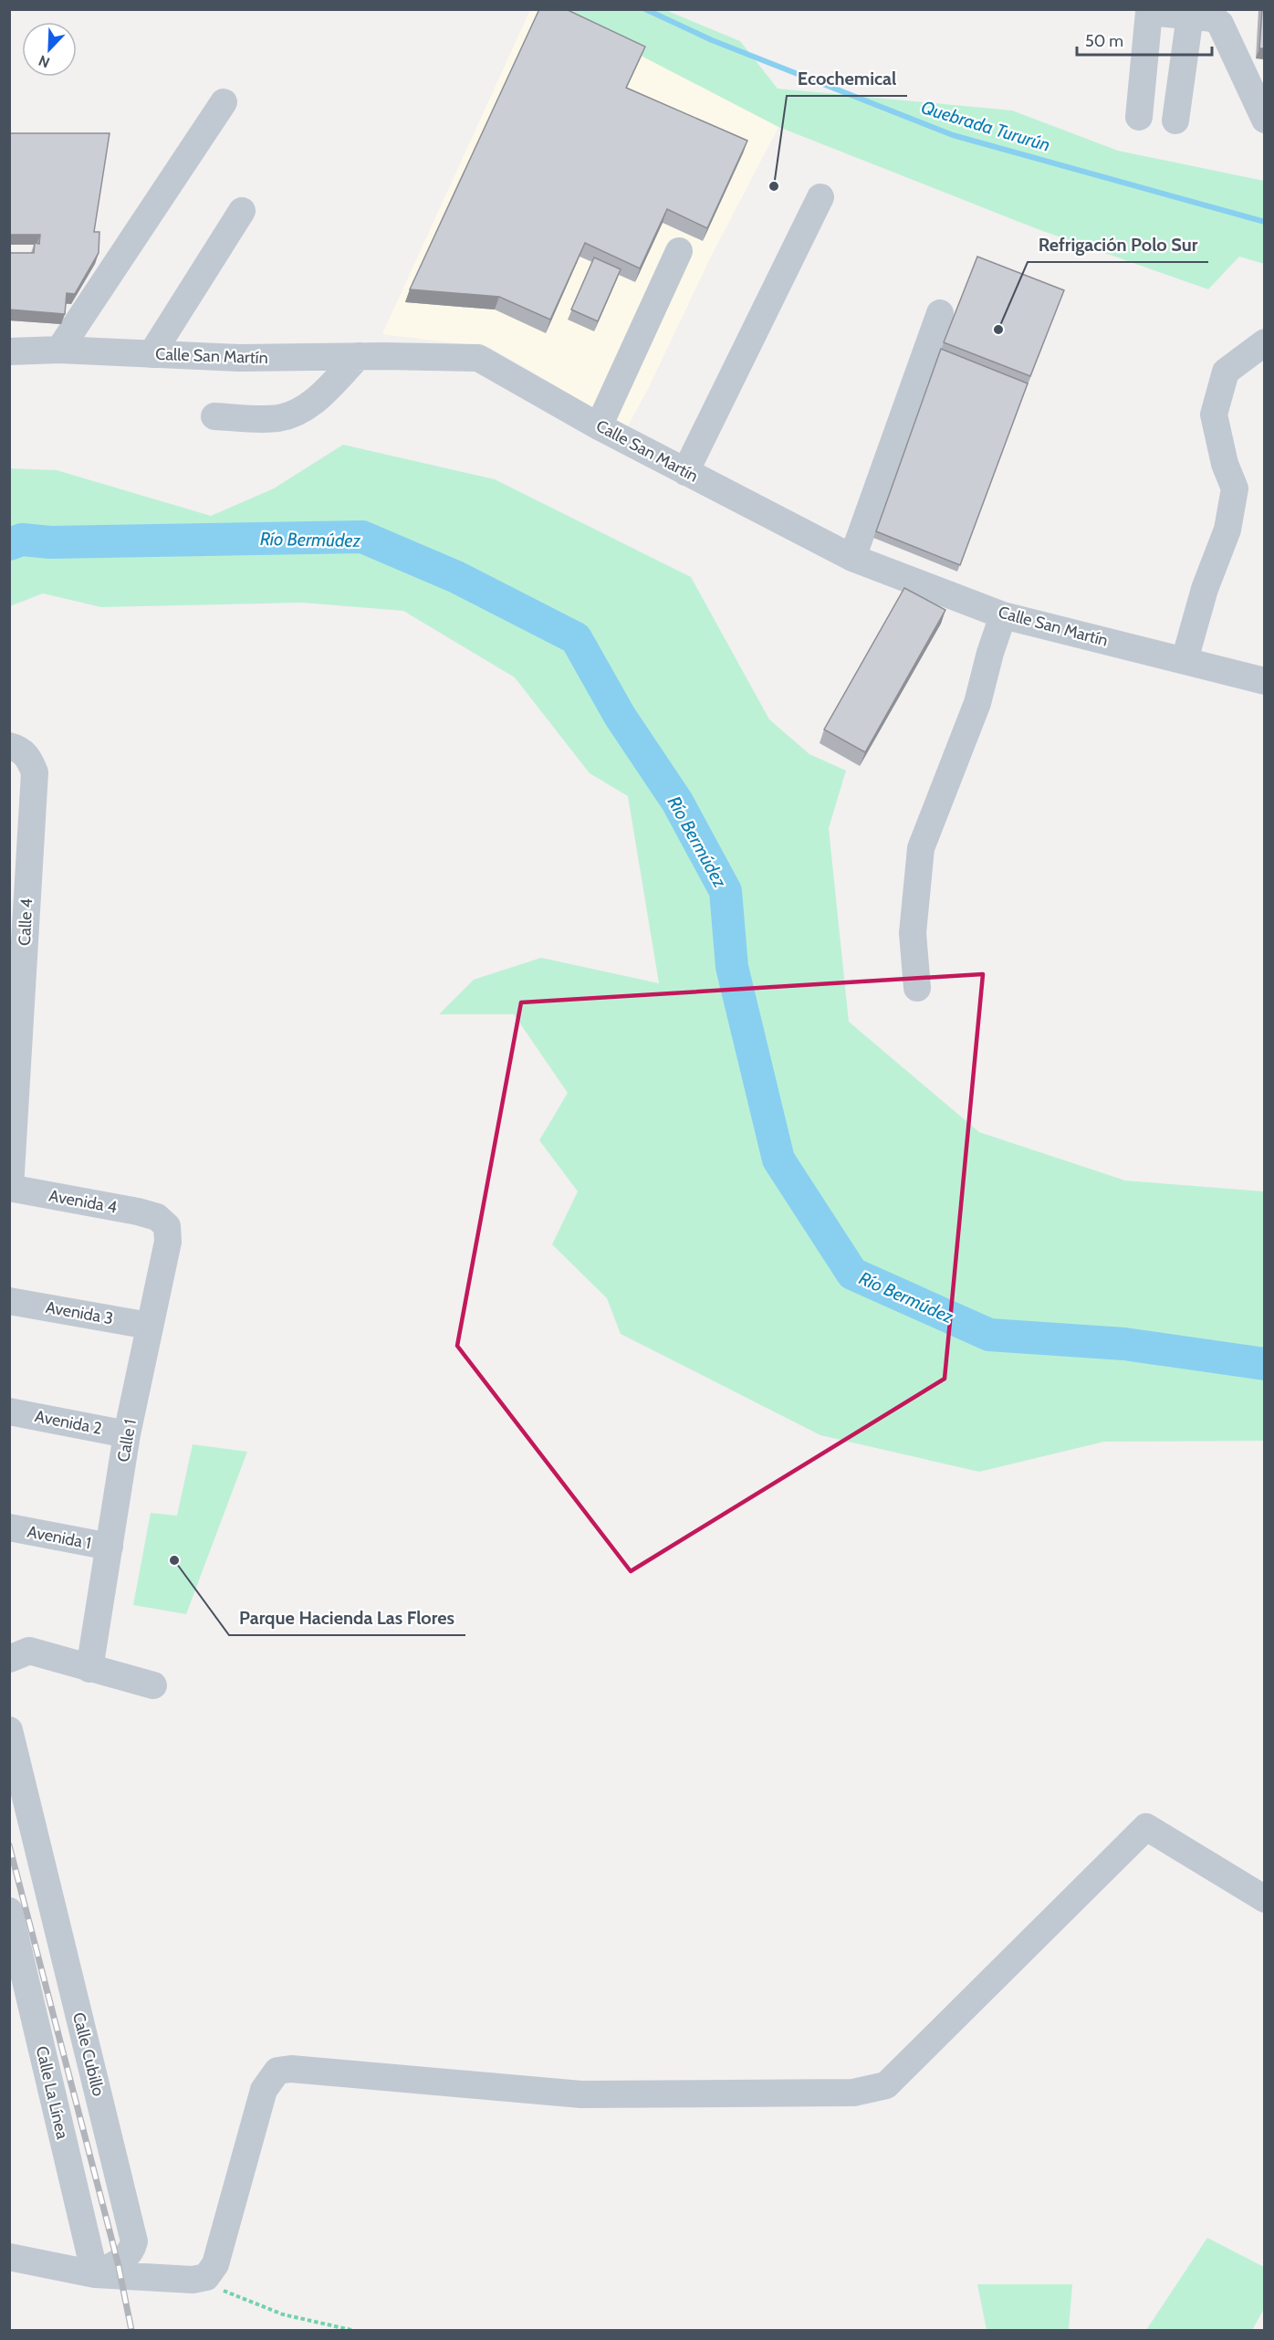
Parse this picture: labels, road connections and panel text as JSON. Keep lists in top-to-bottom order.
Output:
{
  "streets": {
    "street": [
      "Calle San Martín",
      "Calle 4",
      "Avenida 4",
      "Avenida 3",
      "Avenida 2",
      "Calle 1",
      "Avenida 1",
      "Calle Cubillo",
      "Calle La Línea"
    ]
  },
  "crossings": [
    ["Calle 4", "Avenida 4"],
    ["Avenida 4", "Calle 1"],
    ["Avenida 3", "Calle 1"],
    ["Avenida 2", "Calle 1"],
    ["Calle 1", "Avenida 1"],
    ["Calle Cubillo", "Calle La Línea"]
  ],
  "water": ["Quebrada Tururún", "Río Bermúdez"],
  "places": ["Ecochemical", "Refrigación Polo Sur", "Parque Hacienda Las Flores"],
  "scale_bar": "50 m",
  "north": "bottom left"
}
